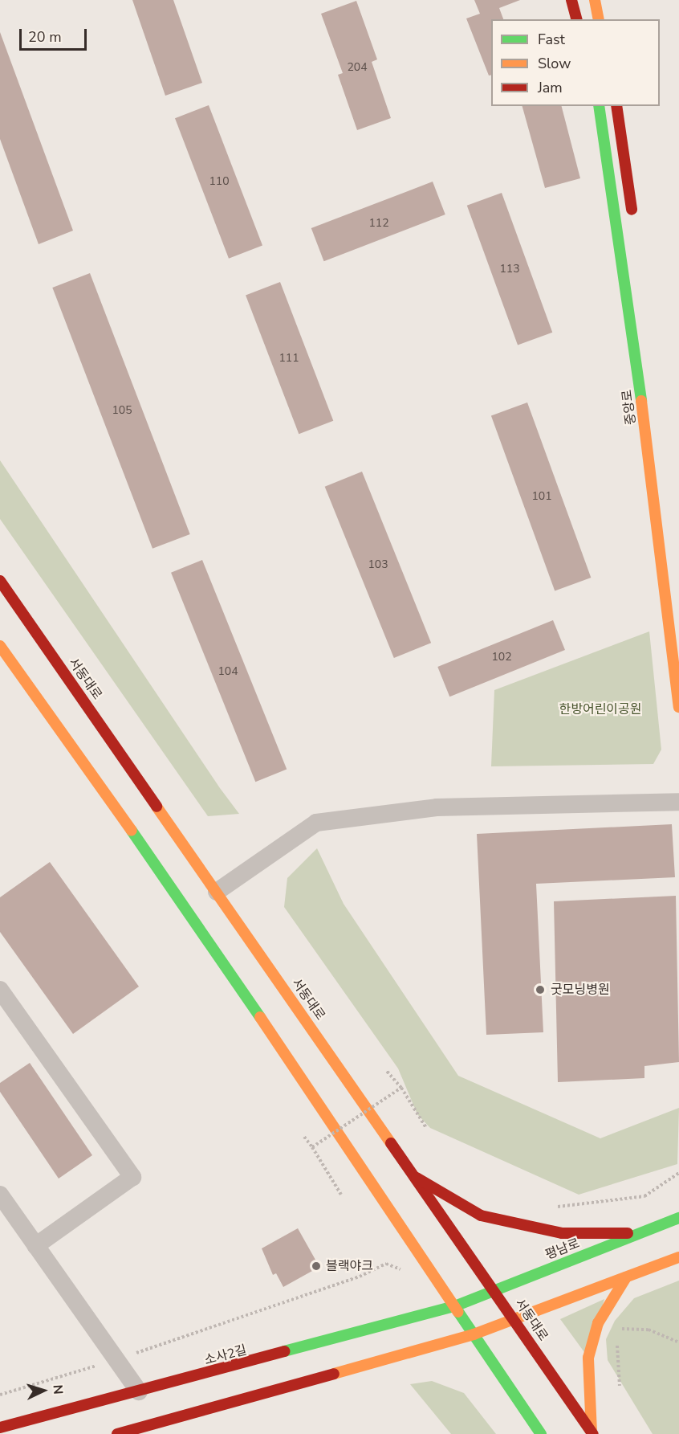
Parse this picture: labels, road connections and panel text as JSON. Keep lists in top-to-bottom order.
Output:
{
  "streets": {
    "main road": [
      "중앙로",
      "서동대로",
      "평남로",
      "소사2길"
    ]
  },
  "crossings": [
    ["서동대로", "평남로"],
    ["평남로", "소사2길"]
  ],
  "parks": ["한방어린이공원"],
  "places": ["굿모닝병원", "블랙야크"],
  "house_numbers": [
    "204",
    "110",
    "112",
    "113",
    "111",
    "105",
    "101",
    "103",
    "102",
    "104"
  ],
  "legend": ["Fast", "Slow", "Jam"],
  "scale_bar": "20 m",
  "north": "right"
}
